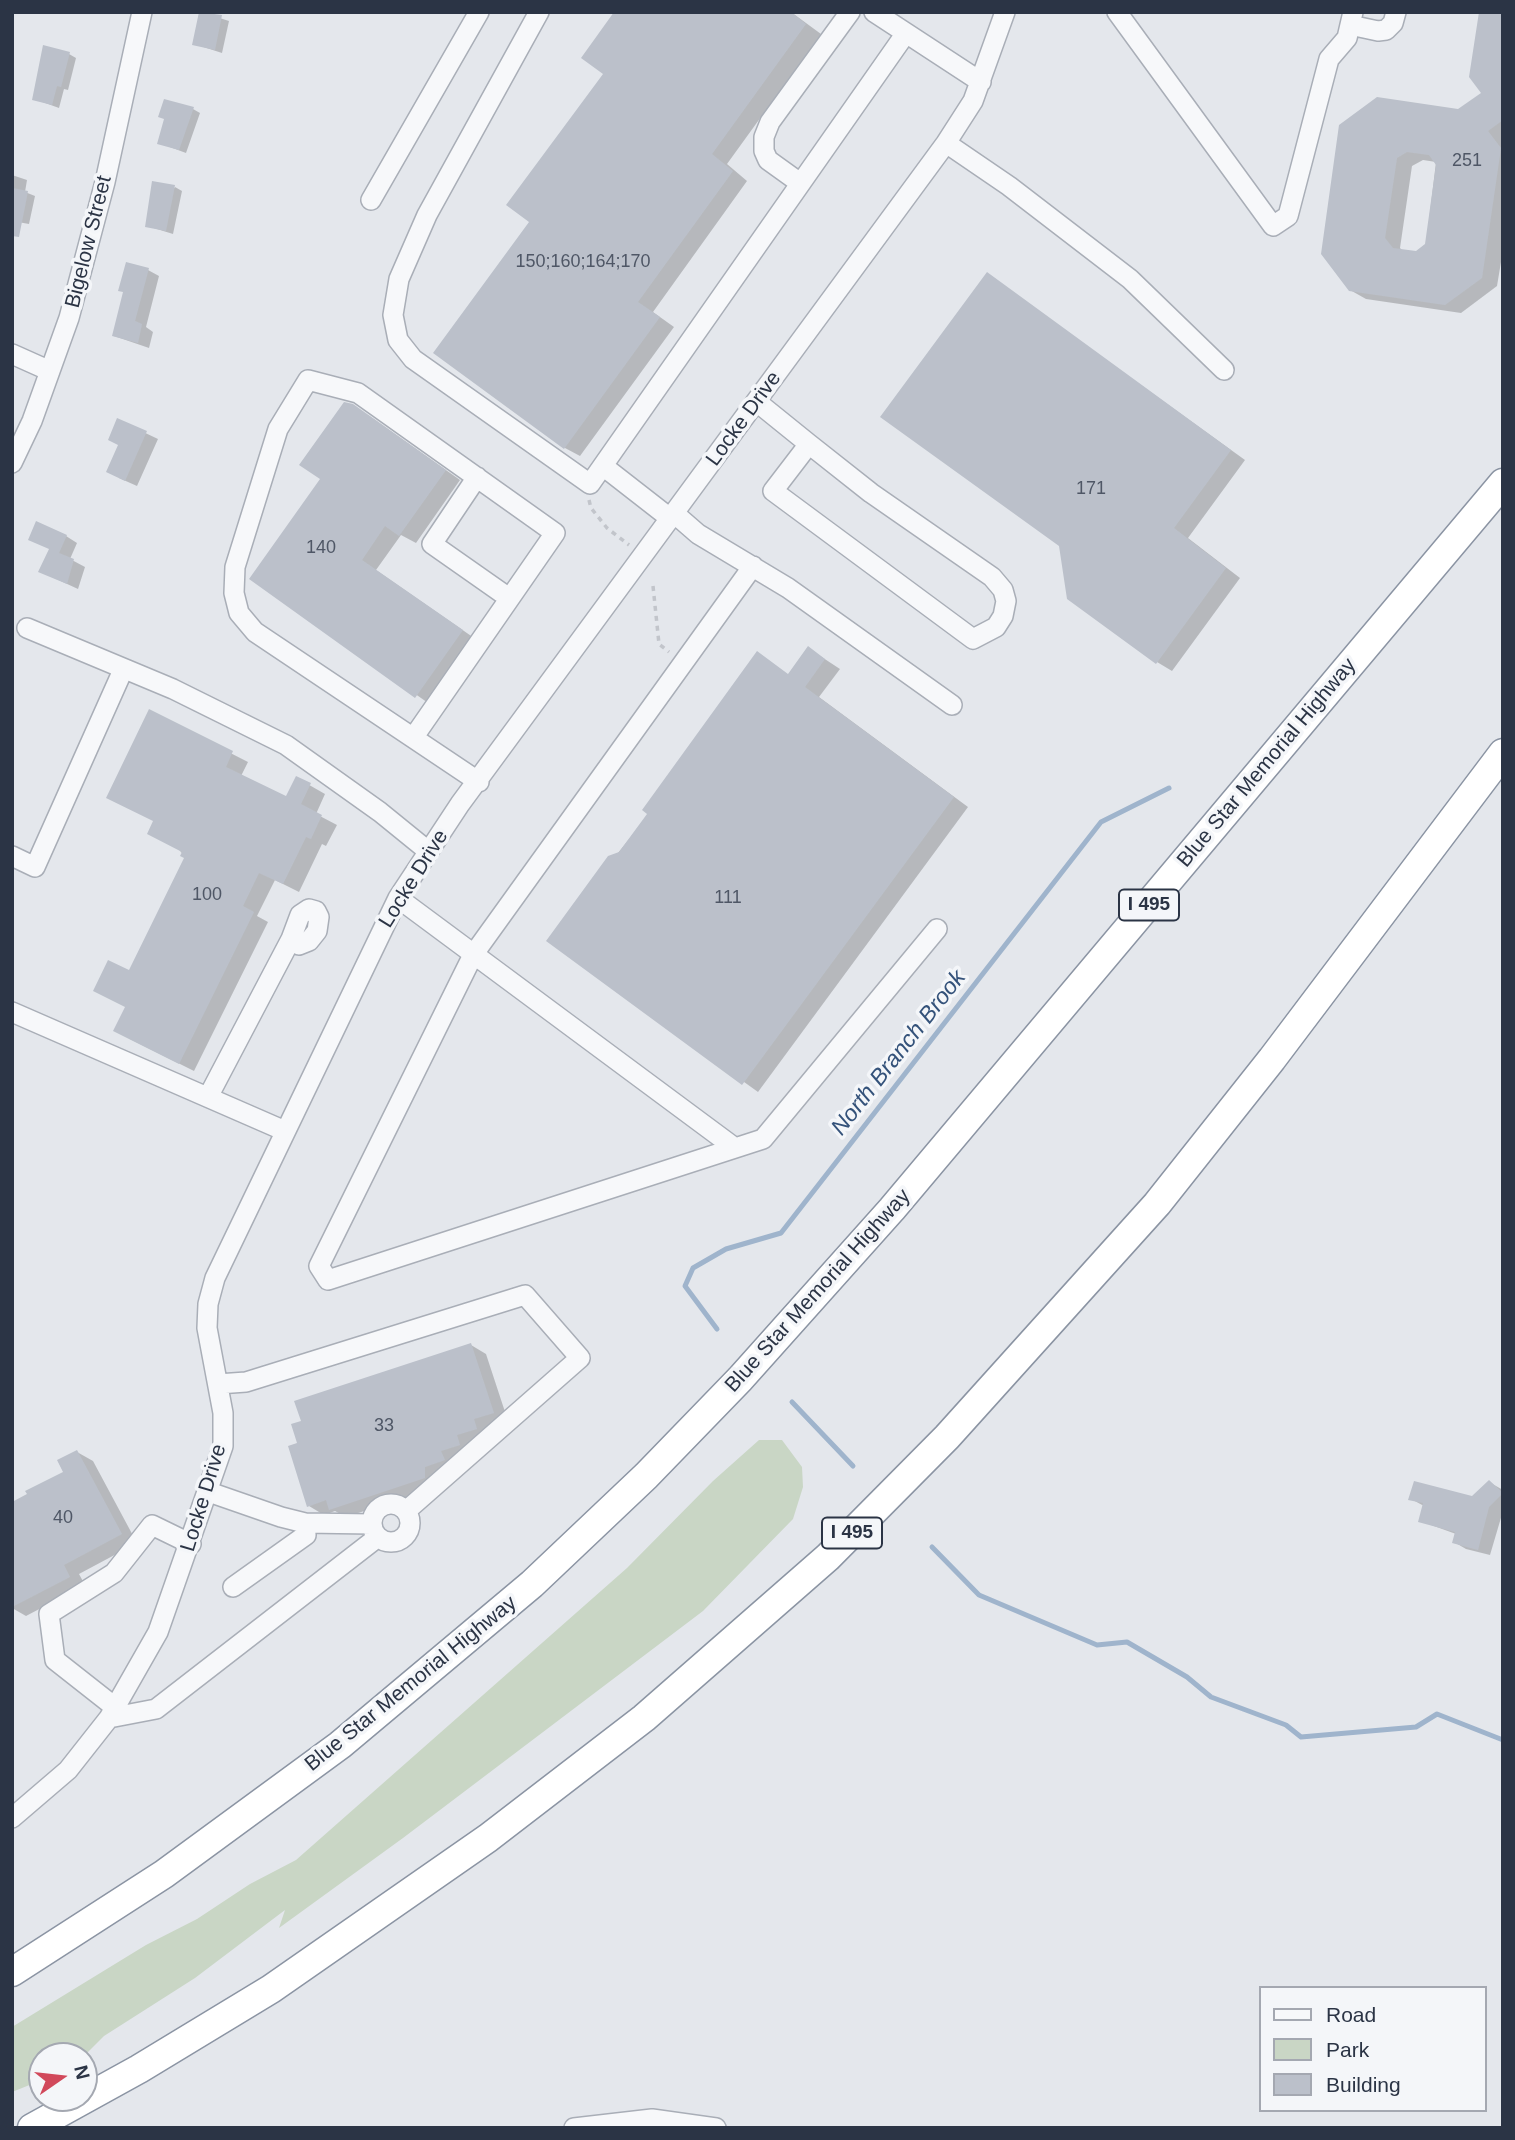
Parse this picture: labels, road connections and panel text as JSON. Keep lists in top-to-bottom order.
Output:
{
  "streets": {
    "highway": ["Blue Star Memorial Highway", "I 495"],
    "street": ["Bigelow Street", "Locke Drive"]
  },
  "water": ["North Branch Brook"],
  "house_numbers": [
    "251",
    "150;160;164;170",
    "171",
    "140",
    "100",
    "111",
    "33",
    "40"
  ],
  "legend": ["Road", "Park", "Building"],
  "north": "right"
}
